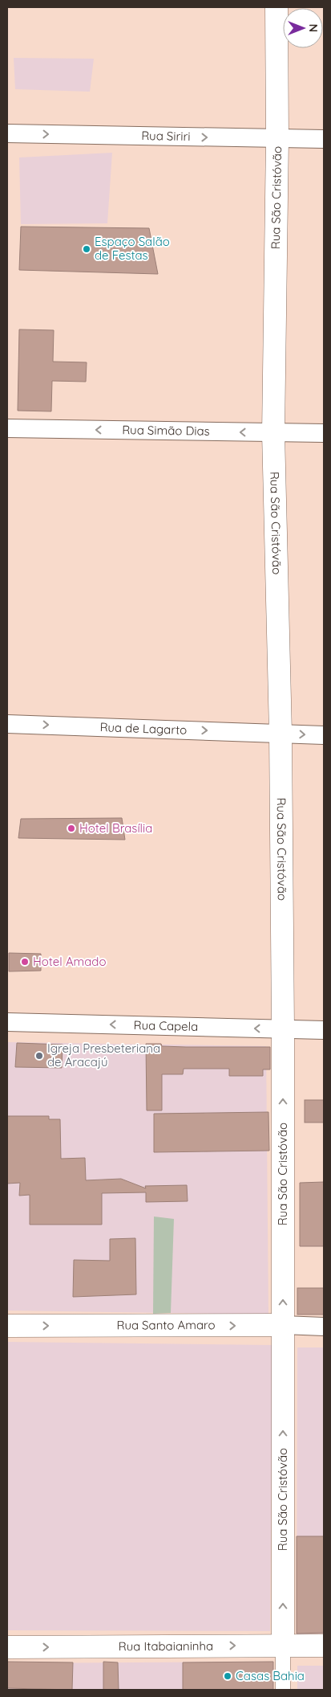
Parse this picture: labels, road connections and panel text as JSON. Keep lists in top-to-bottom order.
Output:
{
  "streets": {
    "street": [
      "Rua Siriri",
      "Rua São Cristóvão",
      "Rua Simão Dias",
      "Rua de Lagarto",
      "Rua Capela",
      "Rua Santo Amaro",
      "Rua Itabaianinha"
    ]
  },
  "crossings": [
    ["Rua Siriri", "Rua São Cristóvão"],
    ["Rua São Cristóvão", "Rua Simão Dias"],
    ["Rua São Cristóvão", "Rua de Lagarto"],
    ["Rua São Cristóvão", "Rua Capela"],
    ["Rua São Cristóvão", "Rua Santo Amaro"],
    ["Rua São Cristóvão", "Rua Itabaianinha"]
  ],
  "one_way": [
    "Rua Siriri",
    "Rua São Cristóvão",
    "Rua Simão Dias",
    "Rua de Lagarto",
    "Rua Capela",
    "Rua Santo Amaro",
    "Rua Itabaianinha"
  ],
  "places": [
    "Espaço Salão de Festas",
    "Hotel Brasília",
    "Hotel Amado",
    "Igreja Presbeteriana de Aracajú",
    "Casas Bahia"
  ],
  "north": "right"
}
